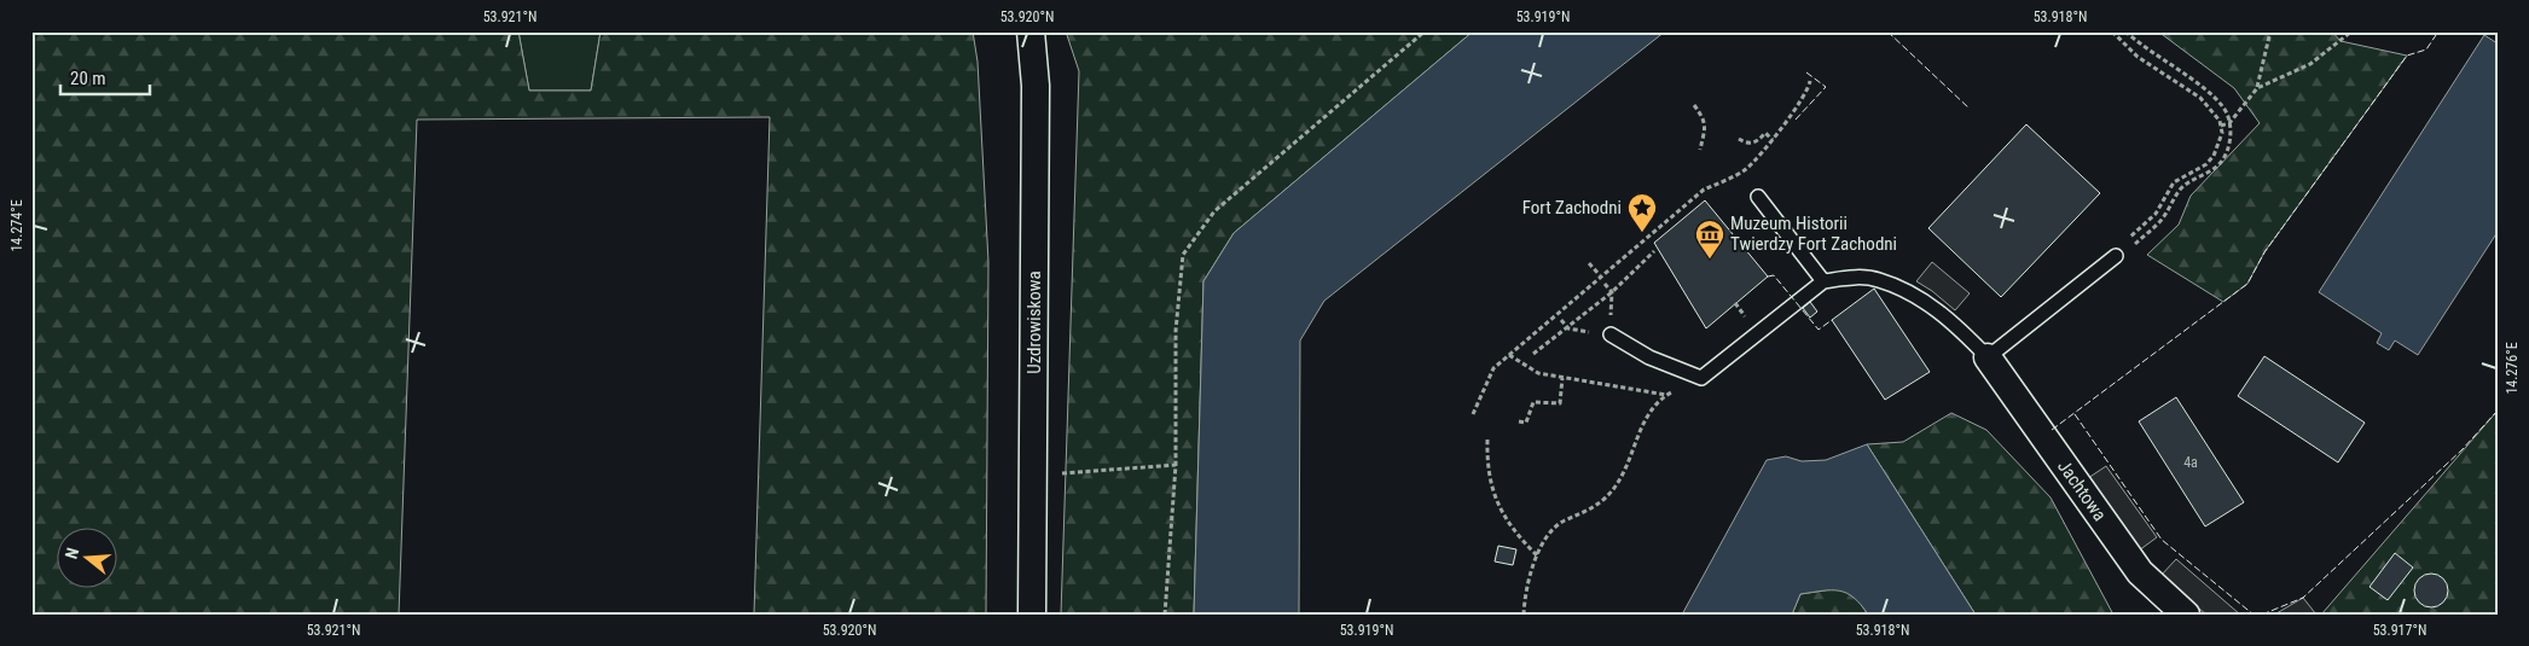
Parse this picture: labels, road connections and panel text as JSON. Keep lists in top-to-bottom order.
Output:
{
  "streets": {
    "street": ["Uzdrowiskowa", "Jachtowa"]
  },
  "places": {
    "place": ["Fort Zachodni"],
    "museum": ["Muzeum Historii Twierdzy Fort Zachodni"]
  },
  "house_numbers": ["4a"],
  "scale_bar": "20 m",
  "north": "left",
  "coordinates": [
    "53.921°N",
    "53.920°N",
    "53.919°N",
    "53.918°N",
    "14.274°E",
    "14.276°E",
    "53.917°N"
  ]
}
